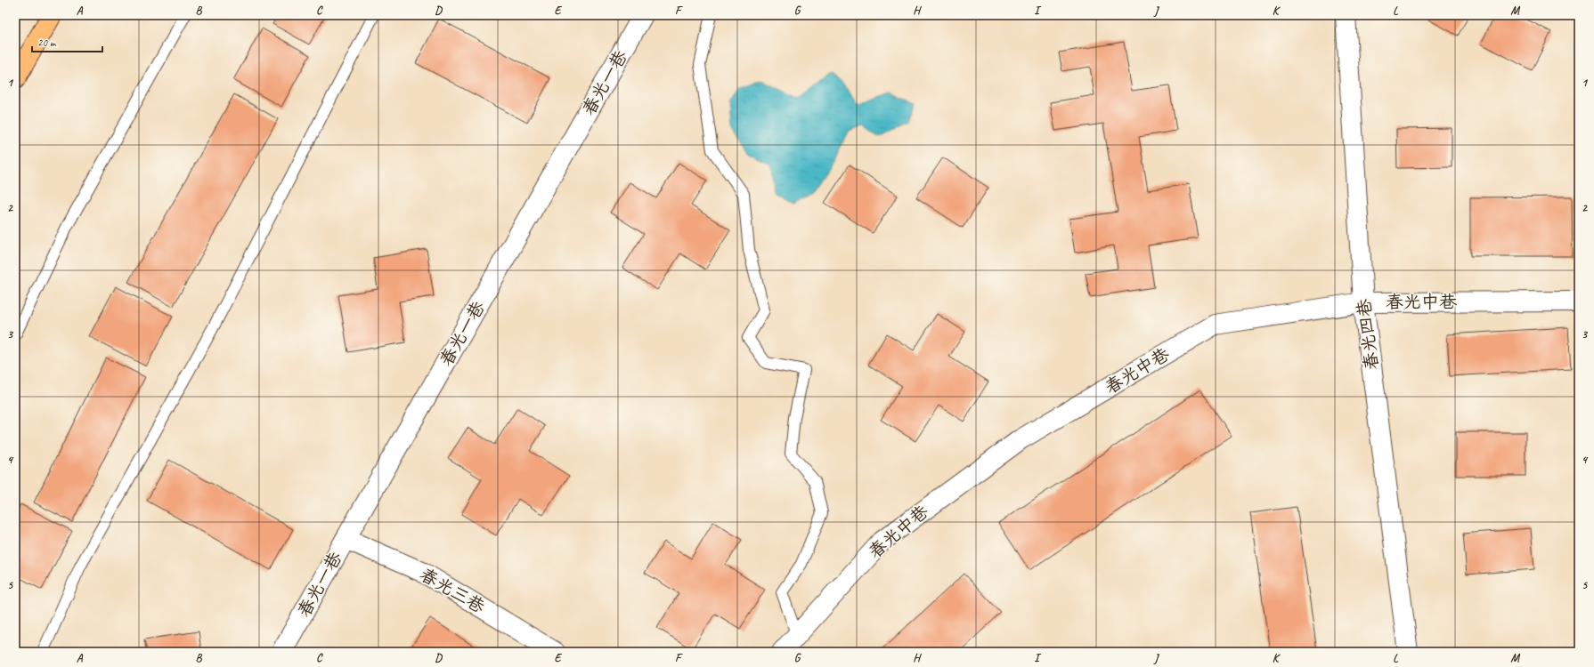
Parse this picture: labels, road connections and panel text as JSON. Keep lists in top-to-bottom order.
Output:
{
  "streets": {
    "street": [
      "春光一巷",
      "春光中巷",
      "春光四巷",
      "春光三巷"
    ]
  },
  "crossings": [
    ["春光一巷", "春光三巷"],
    ["春光中巷", "春光四巷"]
  ],
  "scale_bar": "20 m",
  "grid": {
    "columns": [
      "A",
      "B",
      "C",
      "D",
      "E",
      "F",
      "G",
      "H",
      "I",
      "J",
      "K",
      "L",
      "M"
    ],
    "rows": [
      "1",
      "2",
      "3",
      "4",
      "5"
    ]
  }
}
